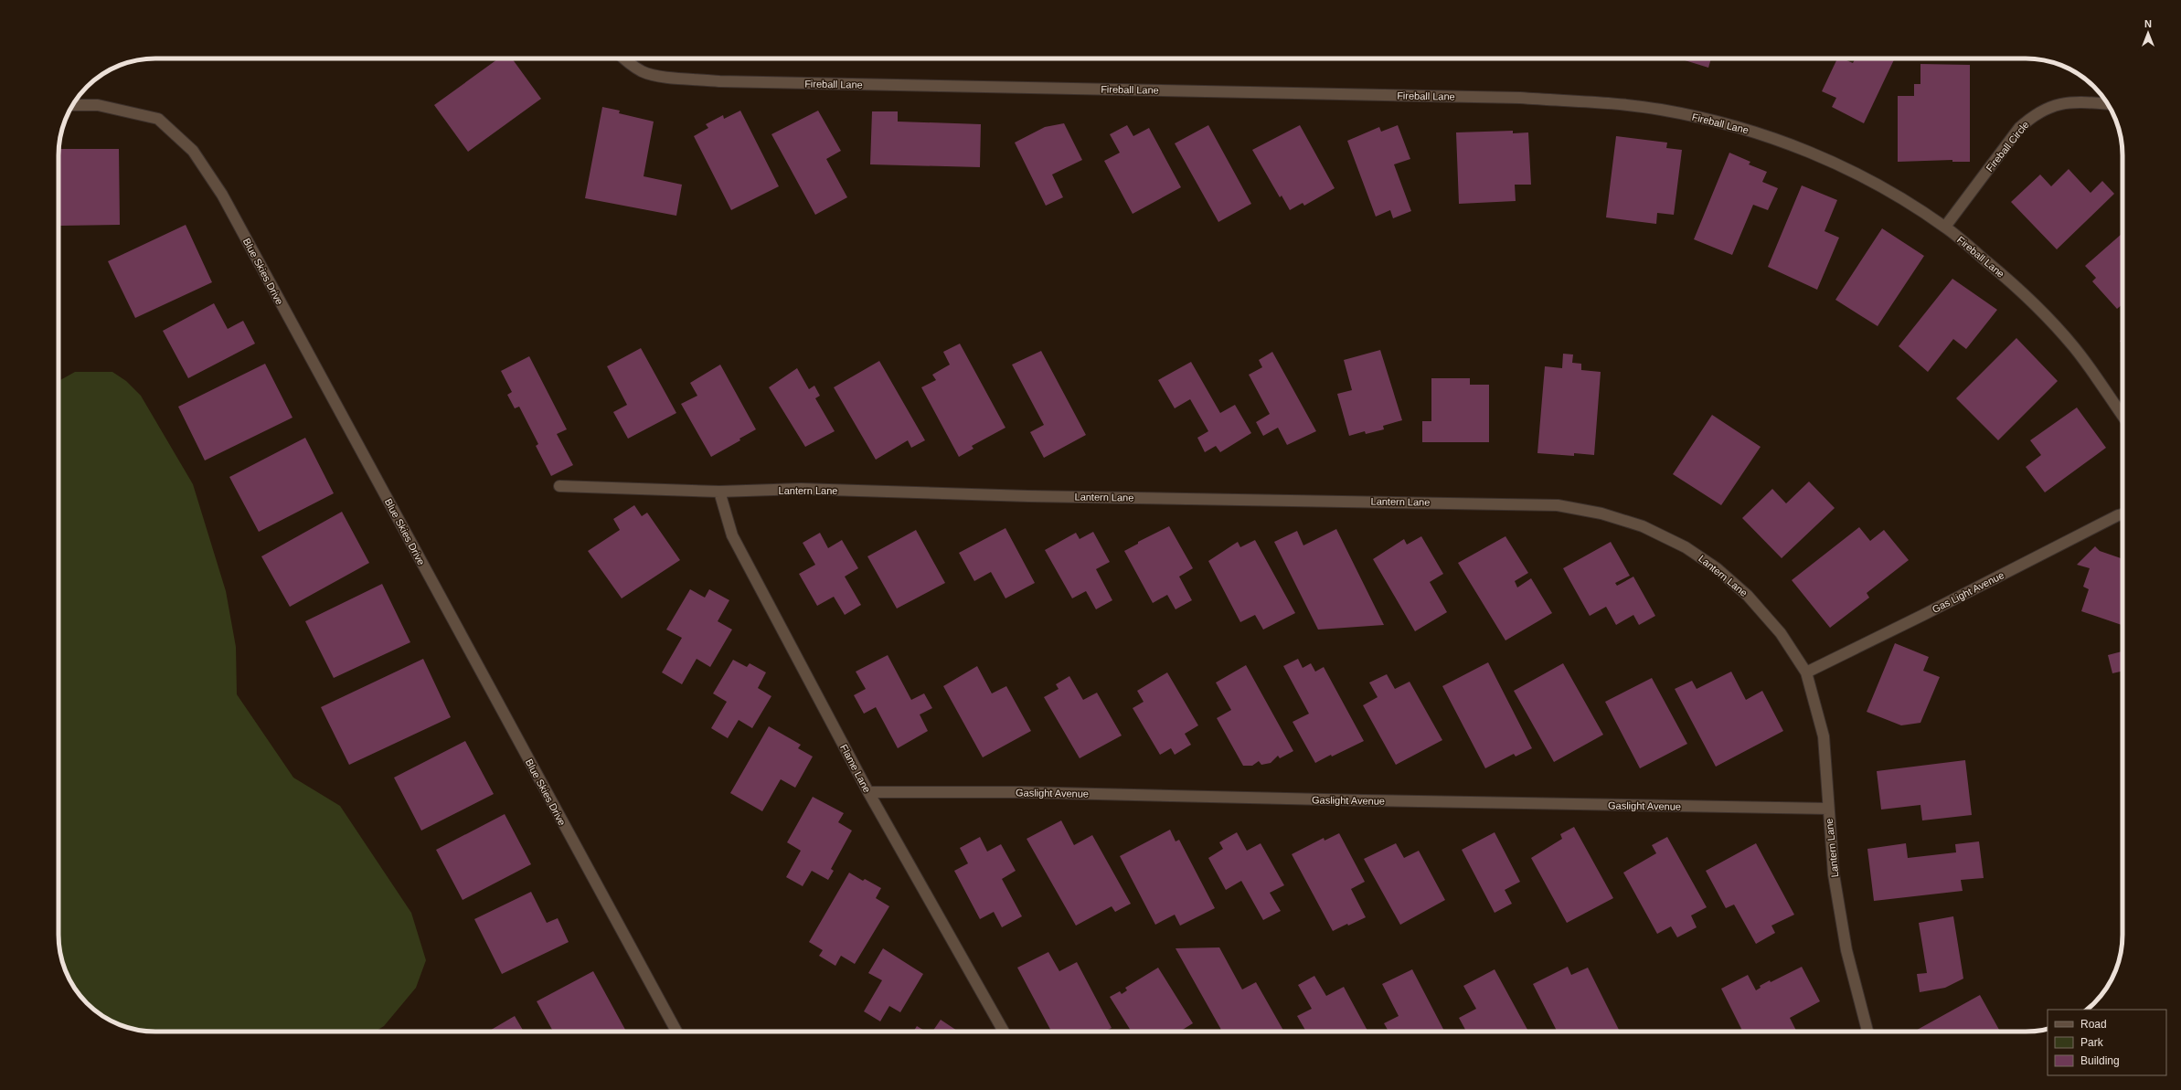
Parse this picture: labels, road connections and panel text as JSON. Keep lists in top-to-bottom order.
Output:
{
  "streets": {
    "street": [
      "Fireball Lane",
      "Fireball Circle",
      "Blue Skies Drive",
      "Lantern Lane",
      "Gas Light Avenue",
      "Flame Lane",
      "Gaslight Avenue"
    ]
  },
  "crossings": [
    ["Fireball Lane", "Fireball Circle"],
    ["Lantern Lane", "Gas Light Avenue"],
    ["Lantern Lane", "Flame Lane"],
    ["Lantern Lane", "Gaslight Avenue"],
    ["Flame Lane", "Gaslight Avenue"]
  ],
  "legend": ["Road", "Park", "Building"],
  "north": "top"
}
